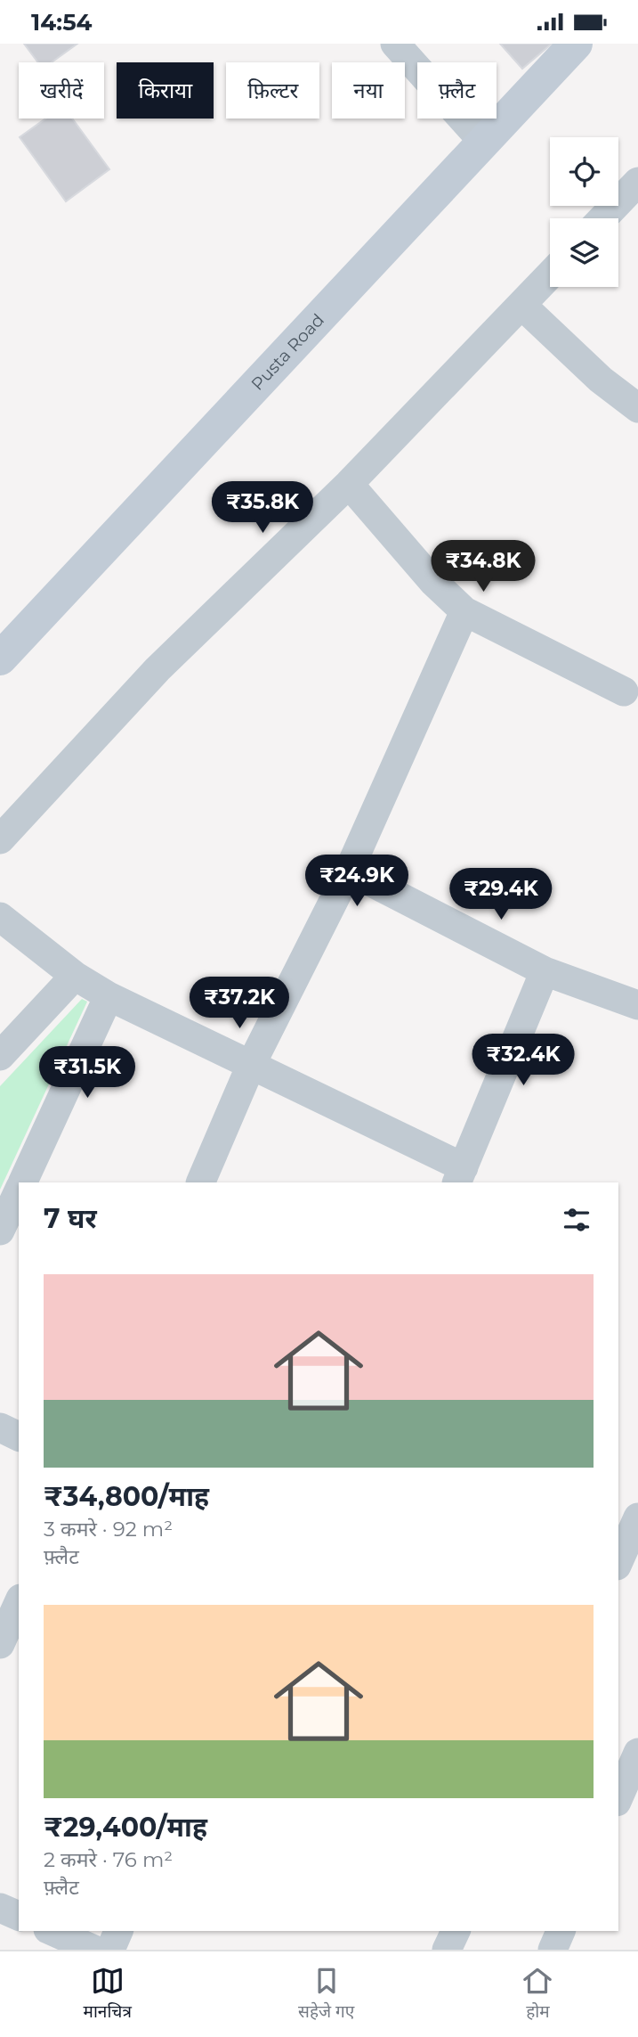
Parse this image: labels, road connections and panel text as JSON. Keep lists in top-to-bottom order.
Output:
{
  "streets": {
    "street": ["Pusta Road"]
  },
  "page": {
    "status": "14:54",
    "chip": [
      "खरीदें",
      "किराया",
      "फ़िल्टर",
      "नया",
      "फ़्लैट"
    ],
    "price": [
      "₹35.8K",
      "₹34.8K",
      "₹24.9K",
      "₹29.4K",
      "₹37.2K",
      "₹32.4K",
      "₹31.5K"
    ],
    "heading": "7 घर",
    "list": [
      {
        "name": "₹34,800/माह",
        "note": "3 कमरे · 92 m² · फ़्लैट"
      },
      {
        "name": "₹29,400/माह",
        "note": "2 कमरे · 76 m² · फ़्लैट"
      }
    ],
    "tabs": ["मानचित्र", "सहेजे गए", "होम"]
  }
}
